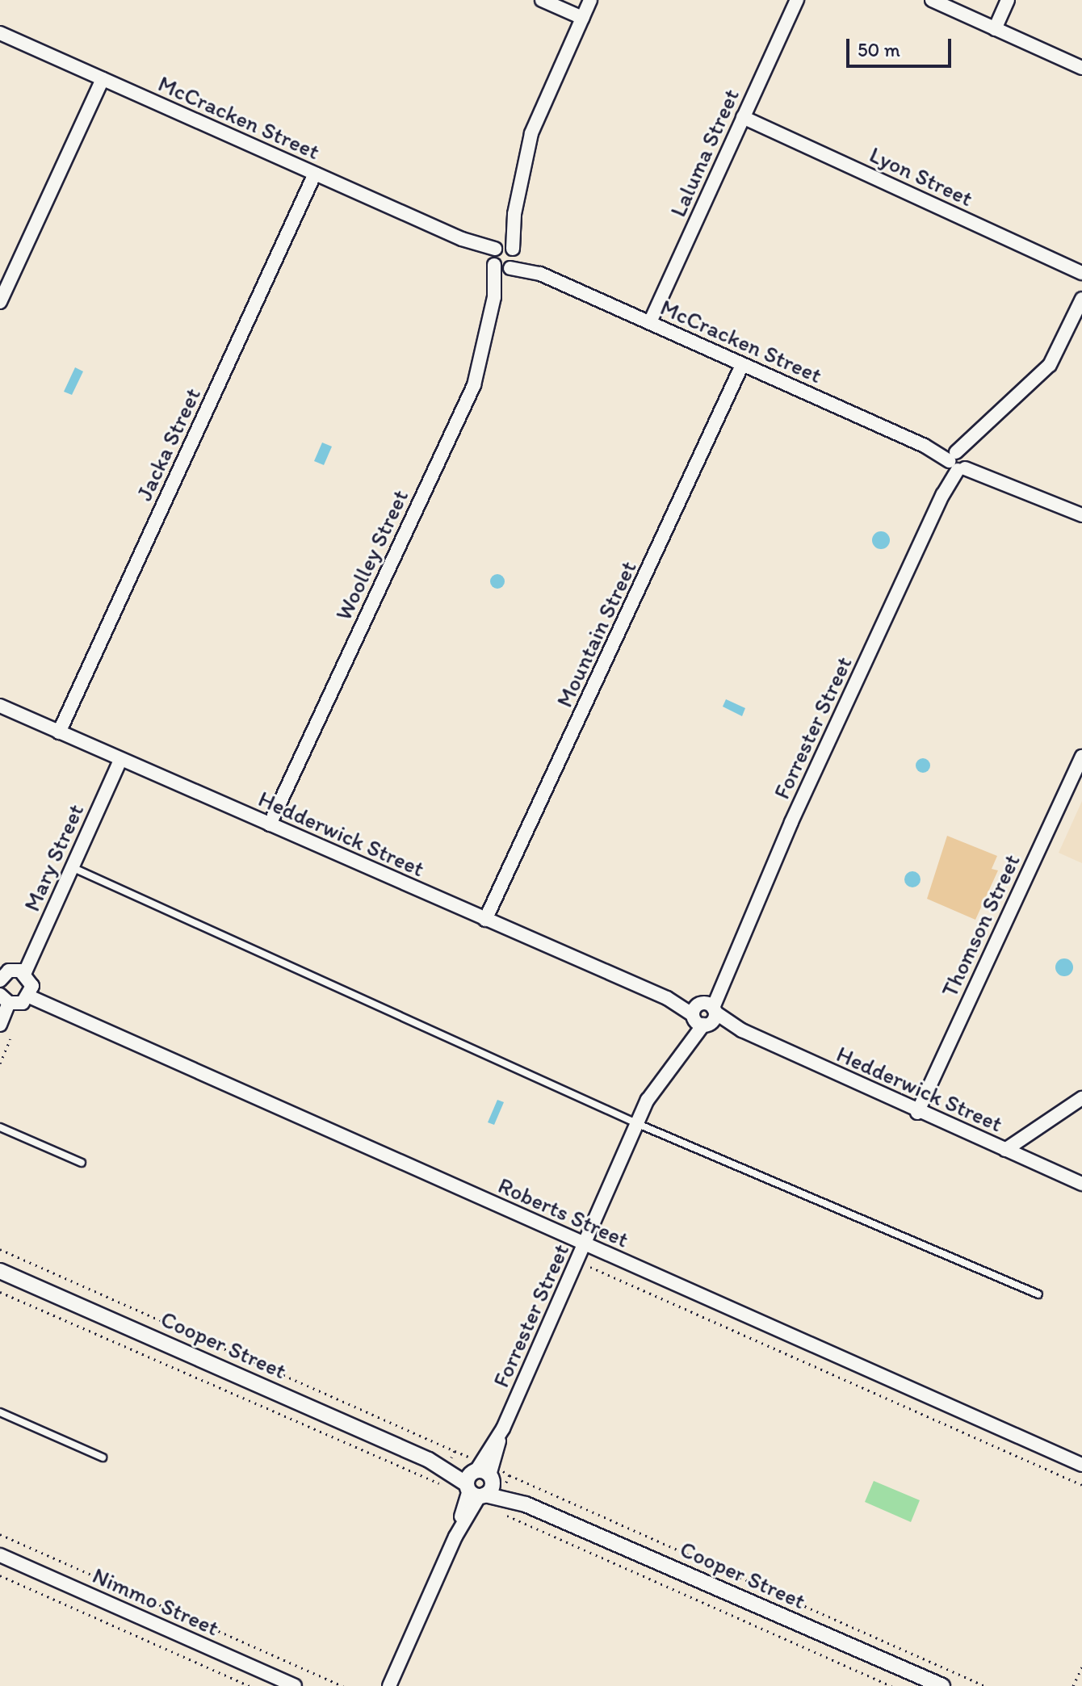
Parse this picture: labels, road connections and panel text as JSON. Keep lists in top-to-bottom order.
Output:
{
  "streets": {
    "street": [
      "McCracken Street",
      "Laluma Street",
      "Lyon Street",
      "Jacka Street",
      "Woolley Street",
      "Mountain Street",
      "Forrester Street",
      "Hedderwick Street",
      "Mary Street",
      "Thomson Street",
      "Roberts Street",
      "Cooper Street",
      "Nimmo Street"
    ]
  },
  "crossings": [
    ["McCracken Street", "Laluma Street"],
    ["McCracken Street", "Jacka Street"],
    ["McCracken Street", "Woolley Street"],
    ["McCracken Street", "Mountain Street"],
    ["McCracken Street", "Forrester Street"],
    ["Laluma Street", "Lyon Street"],
    ["Jacka Street", "Hedderwick Street"],
    ["Woolley Street", "Hedderwick Street"],
    ["Mountain Street", "Hedderwick Street"],
    ["Forrester Street", "Hedderwick Street"],
    ["Forrester Street", "Roberts Street"],
    ["Forrester Street", "Cooper Street"],
    ["Hedderwick Street", "Mary Street"],
    ["Hedderwick Street", "Thomson Street"]
  ],
  "scale_bar": "50 m"
}
